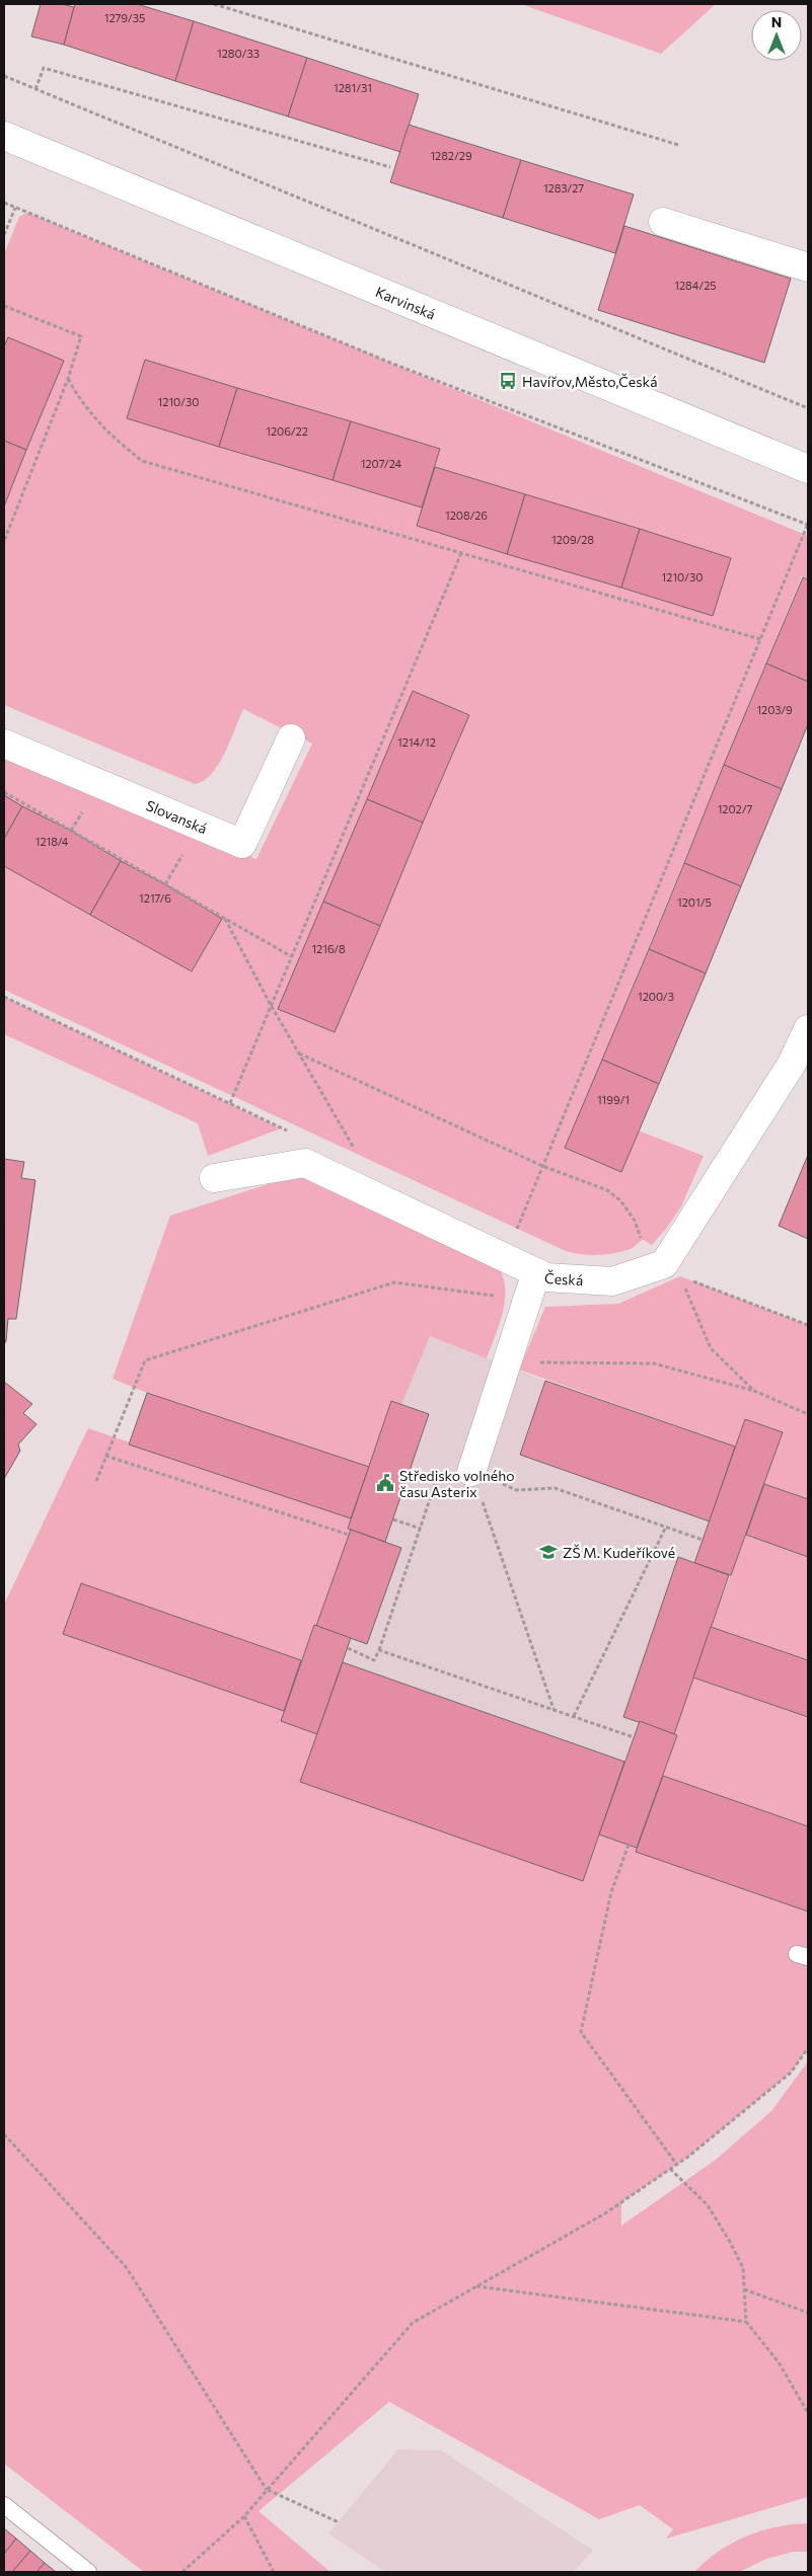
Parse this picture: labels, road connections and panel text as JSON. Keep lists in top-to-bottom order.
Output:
{
  "streets": {
    "street": ["Karvinská", "Slovanská", "Česká"]
  },
  "places": {
    "bus stop": ["Havířov,Město,Česká"],
    "public building": ["Středisko volného času Asterix"],
    "school or university": ["ZŠ M. Kudeříkové"]
  },
  "house_numbers": [
    "1279/35",
    "1280/33",
    "1281/31",
    "1282/29",
    "1283/27",
    "1284/25",
    "1210/30",
    "1206/22",
    "1207/24",
    "1208/26",
    "1209/28",
    "1210/30",
    "1203/9",
    "1214/12",
    "1202/7",
    "1218/4",
    "1217/6",
    "1201/5",
    "1216/8",
    "1200/3",
    "1199/1"
  ],
  "north": "top"
}
